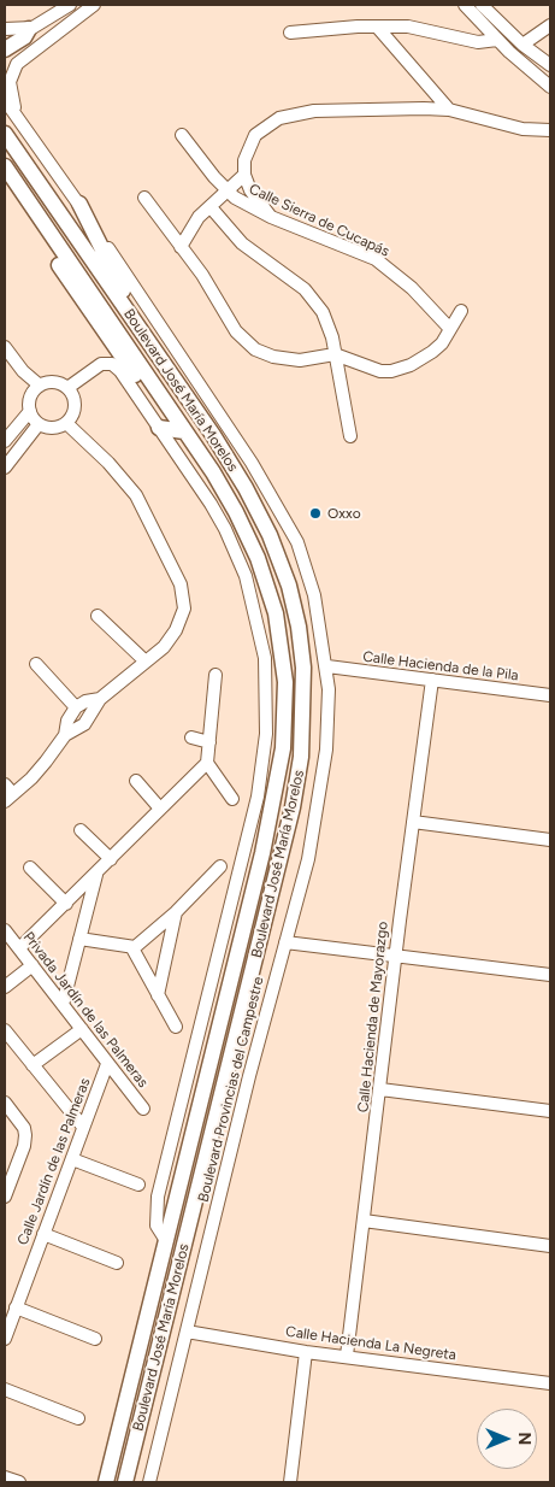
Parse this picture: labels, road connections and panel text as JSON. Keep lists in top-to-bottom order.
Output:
{
  "streets": {
    "main road": ["Boulevard José María Morelos"],
    "street": [
      "Calle Sierra de Cucapás",
      "Calle Hacienda de la Pila",
      "Privada Jardín de las Palmeras",
      "Calle Hacienda de Mayorazgo",
      "Boulevard Provincias del Campestre",
      "Calle Jardín de las Palmeras",
      "Calle Hacienda La Negreta"
    ]
  },
  "crossings": [
    ["Calle Hacienda de la Pila", "Calle Hacienda de Mayorazgo"],
    ["Calle Hacienda de la Pila", "Boulevard Provincias del Campestre"],
    ["Privada Jardín de las Palmeras", "Calle Jardín de las Palmeras"],
    ["Calle Hacienda de Mayorazgo", "Calle Hacienda La Negreta"],
    ["Boulevard Provincias del Campestre", "Calle Hacienda La Negreta"]
  ],
  "places": ["Oxxo"],
  "north": "right"
}
